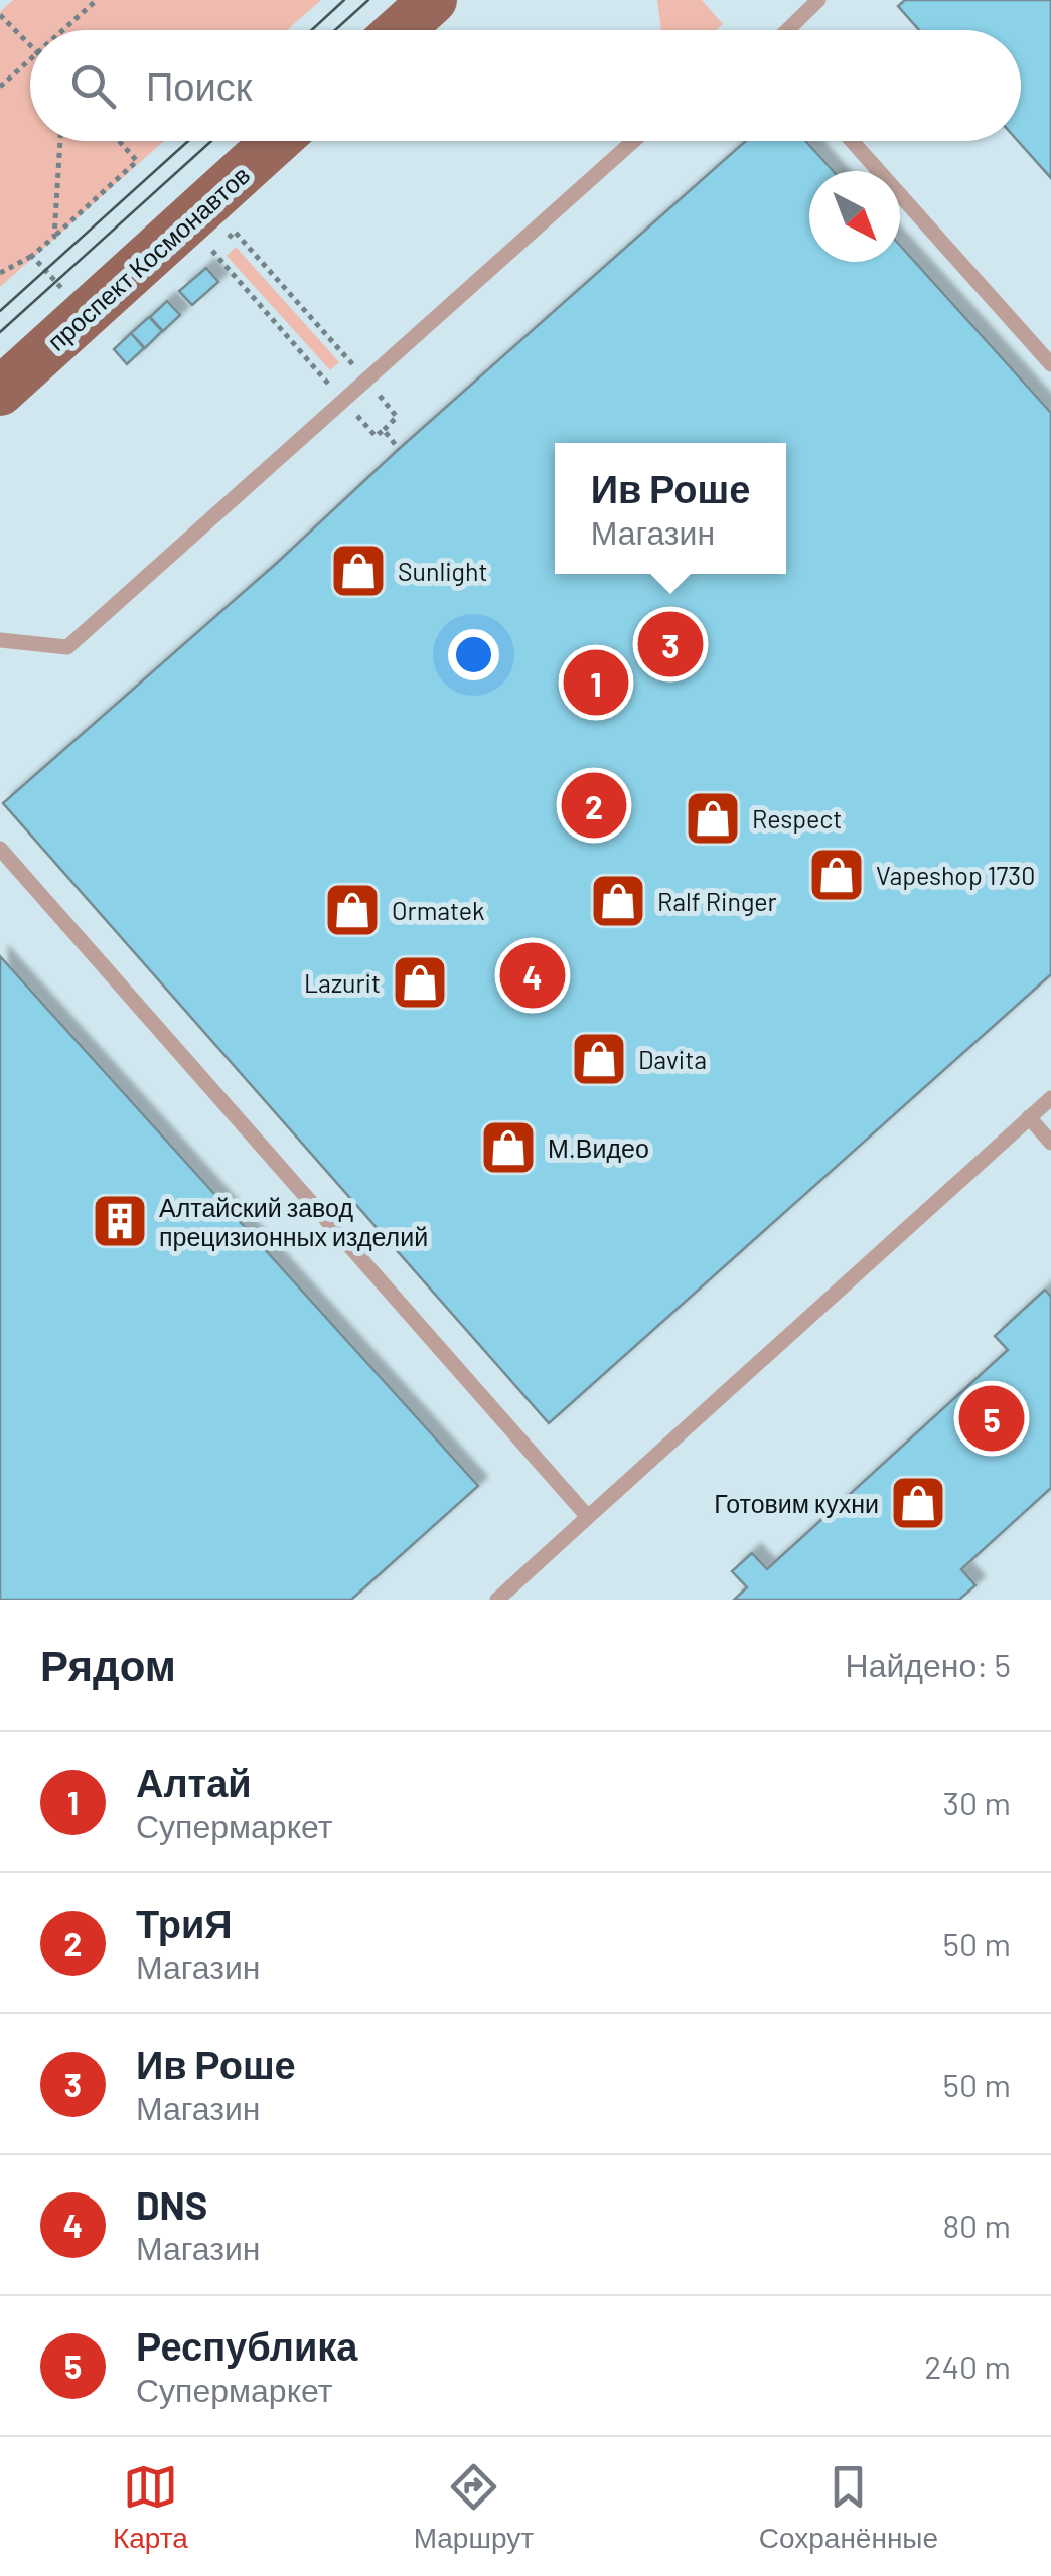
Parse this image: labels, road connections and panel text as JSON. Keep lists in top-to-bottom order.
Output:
{
  "streets": {
    "main road": ["проспект Космонавтов"]
  },
  "places": {
    "shop": [
      "Sunlight",
      "Respect",
      "Vapeshop 1730",
      "Ralf Ringer",
      "Ormatek",
      "Lazurit",
      "Davita",
      "М.Видео",
      "Готовим кухни"
    ],
    "building": ["Алтайский завод прецизионных изделий"]
  },
  "north": "bottom right",
  "page": {
    "search": "Поиск",
    "popup": ["Ив Роше", "Магазин"],
    "pins": [
      "3",
      "1",
      "2",
      "4",
      "5"
    ],
    "heading": ["Рядом", "Найдено: 5"],
    "list": [
      {
        "mark": "1",
        "name": "Алтай",
        "note": "Супермаркет",
        "value": "30 m"
      },
      {
        "mark": "2",
        "name": "ТриЯ",
        "note": "Магазин",
        "value": "50 m"
      },
      {
        "mark": "3",
        "name": "Ив Роше",
        "note": "Магазин",
        "value": "50 m"
      },
      {
        "mark": "4",
        "name": "DNS",
        "note": "Магазин",
        "value": "80 m"
      },
      {
        "mark": "5",
        "name": "Республика",
        "note": "Супермаркет",
        "value": "240 m"
      }
    ],
    "nav": ["Карта", "Маршрут", "Сохранённые"]
  }
}
